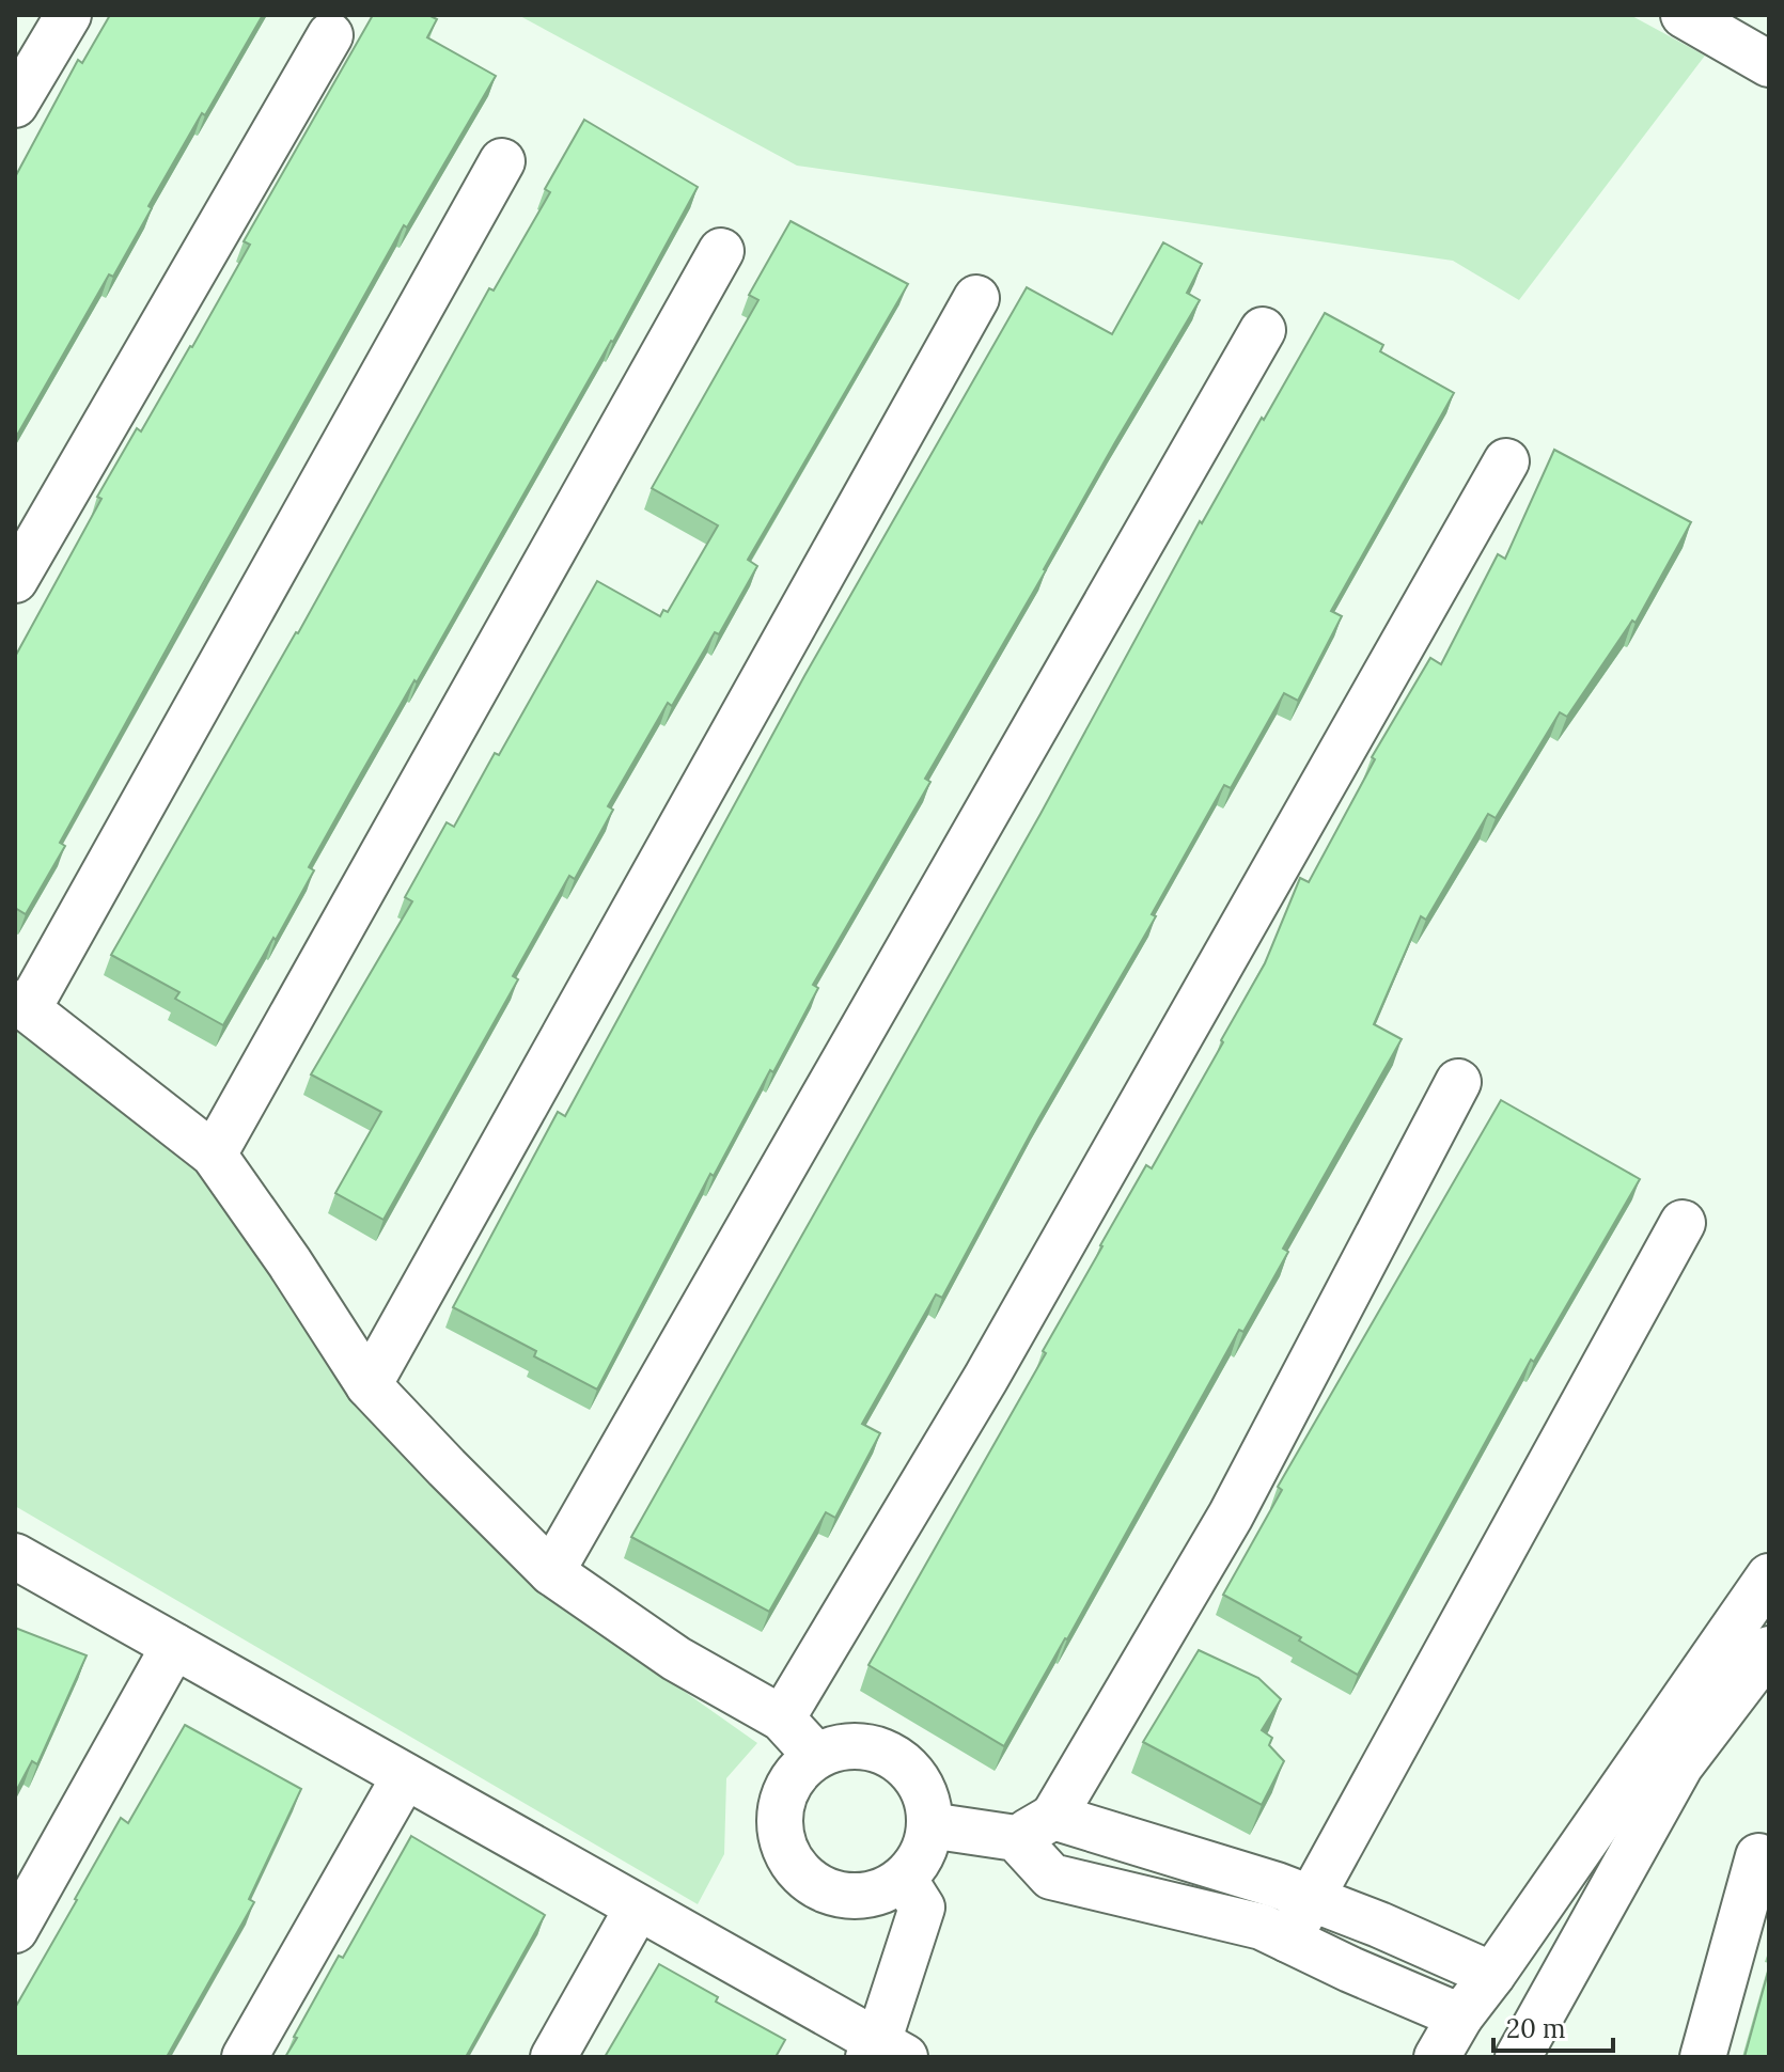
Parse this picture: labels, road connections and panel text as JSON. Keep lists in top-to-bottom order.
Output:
{
  "scale_bar": "20 m"
}
